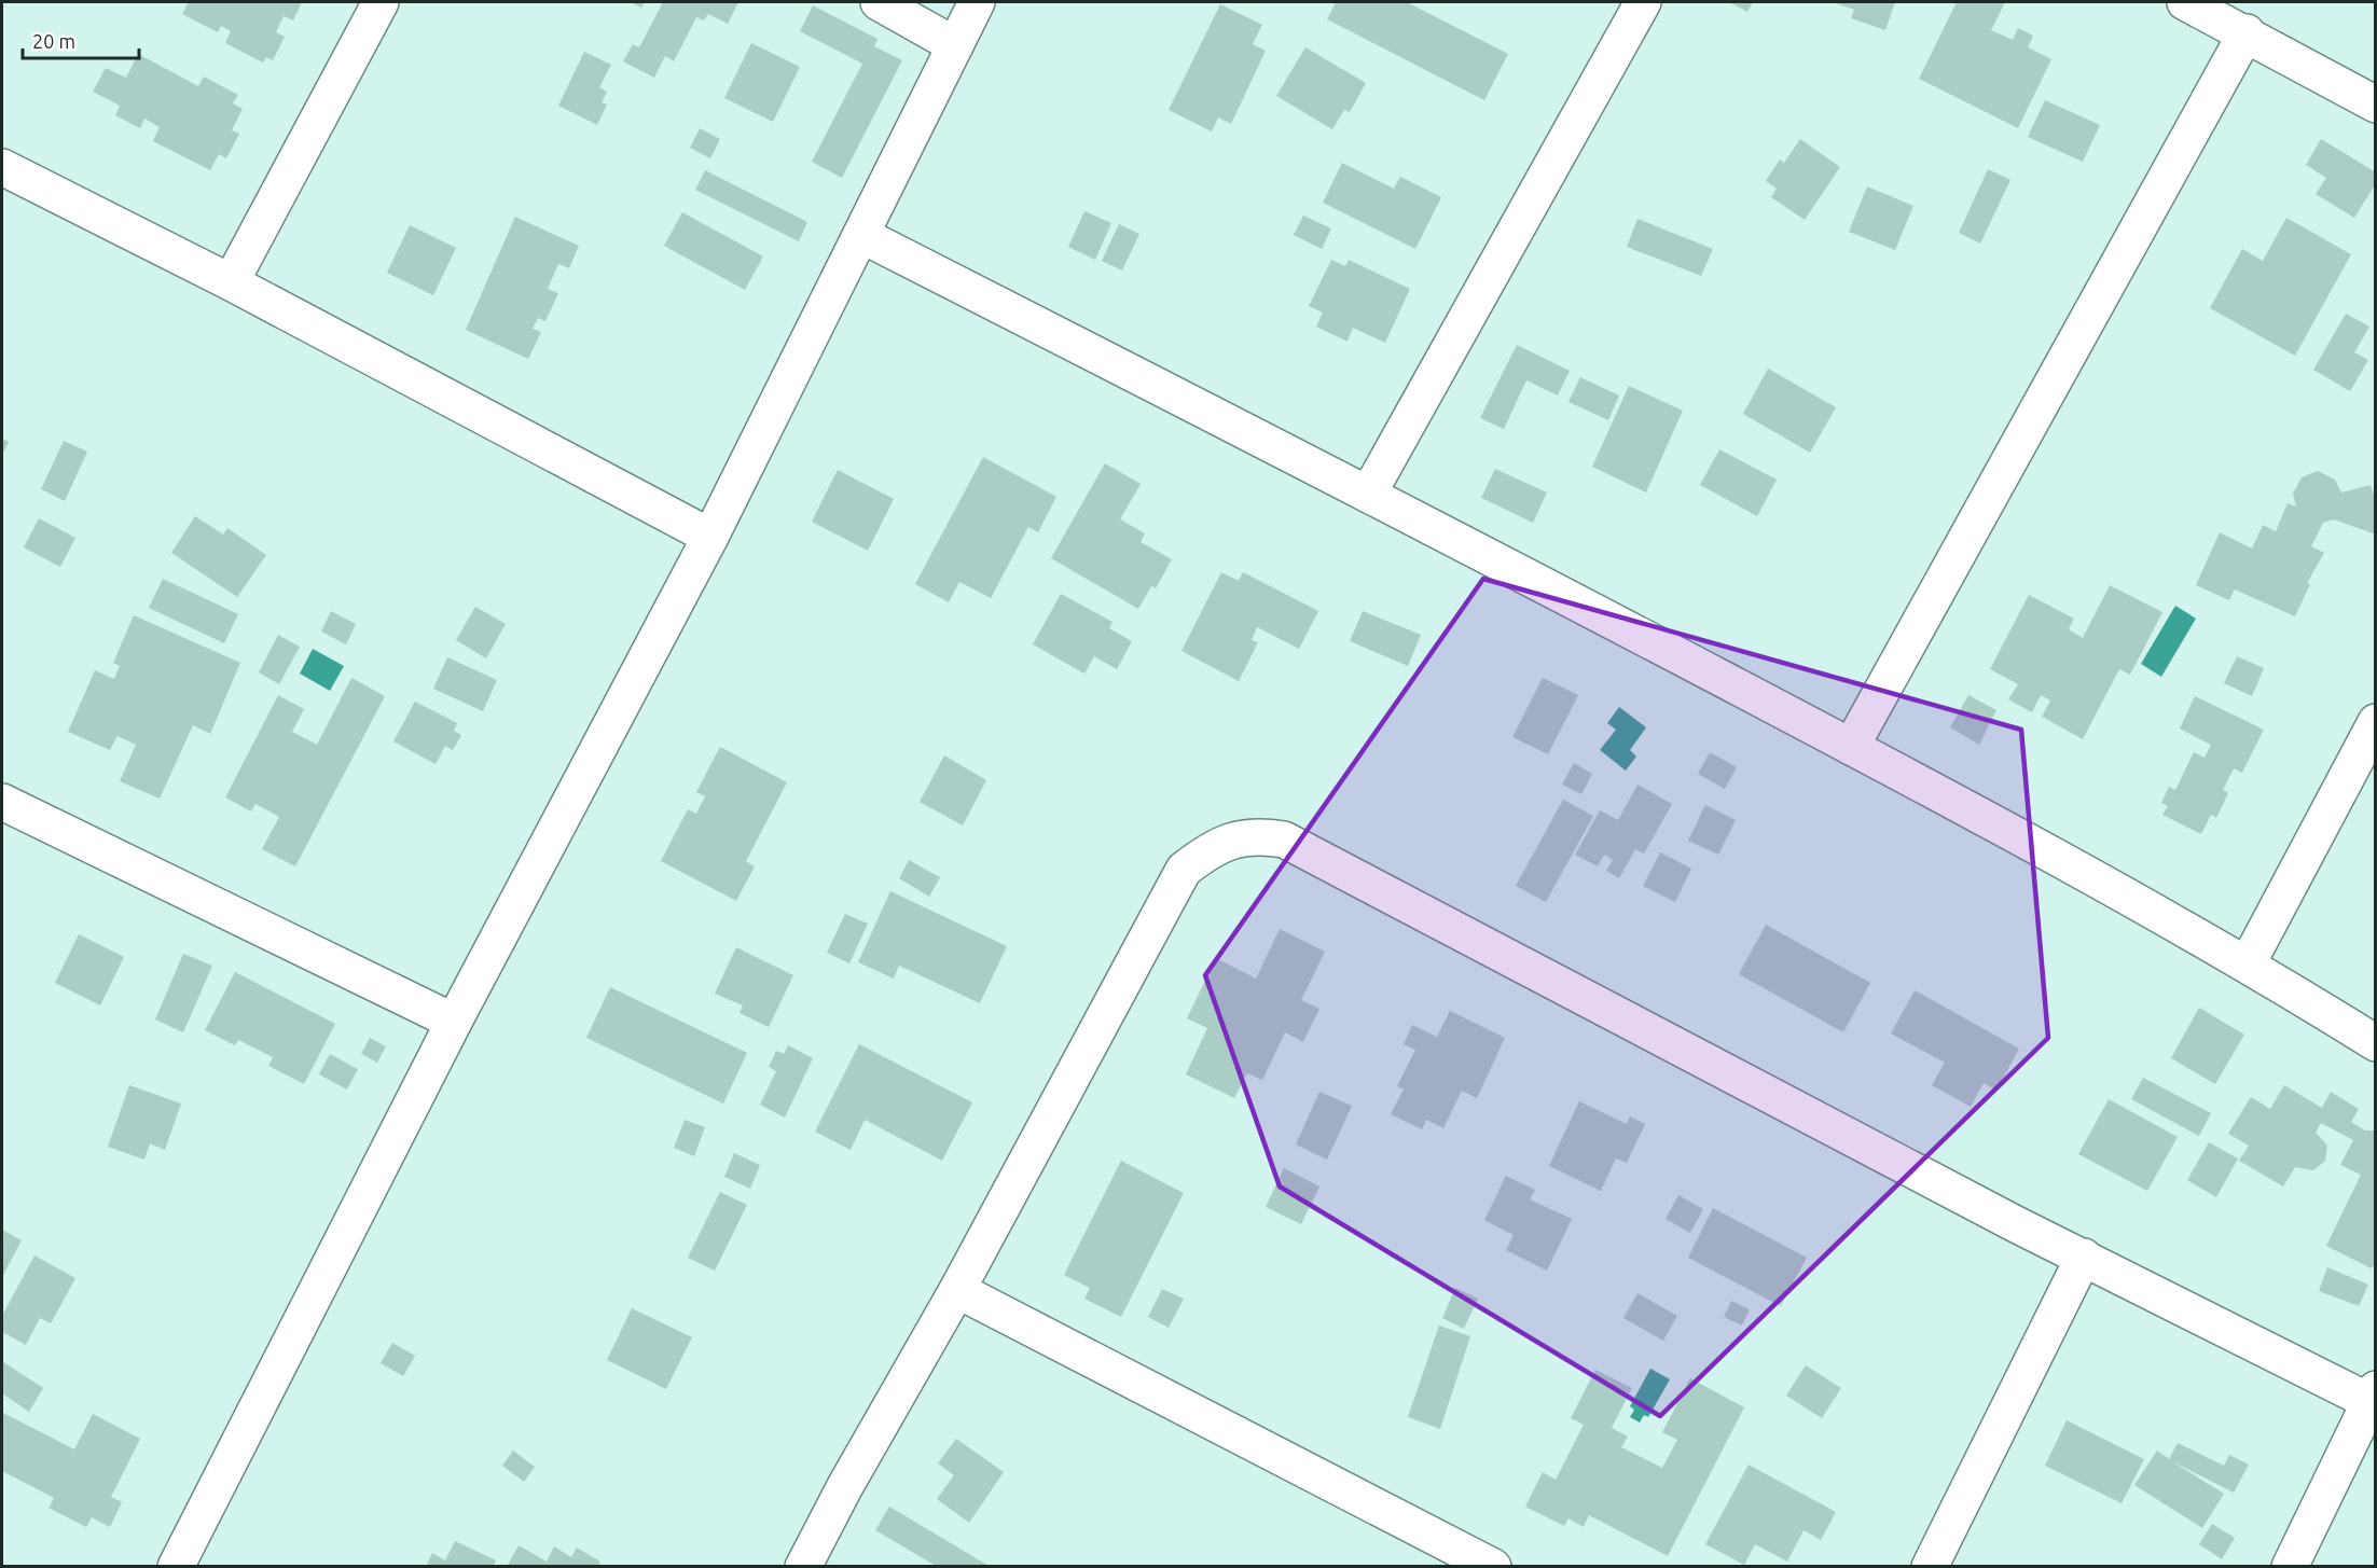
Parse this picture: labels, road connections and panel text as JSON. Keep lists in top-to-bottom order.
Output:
{
  "scale_bar": "20 m"
}
